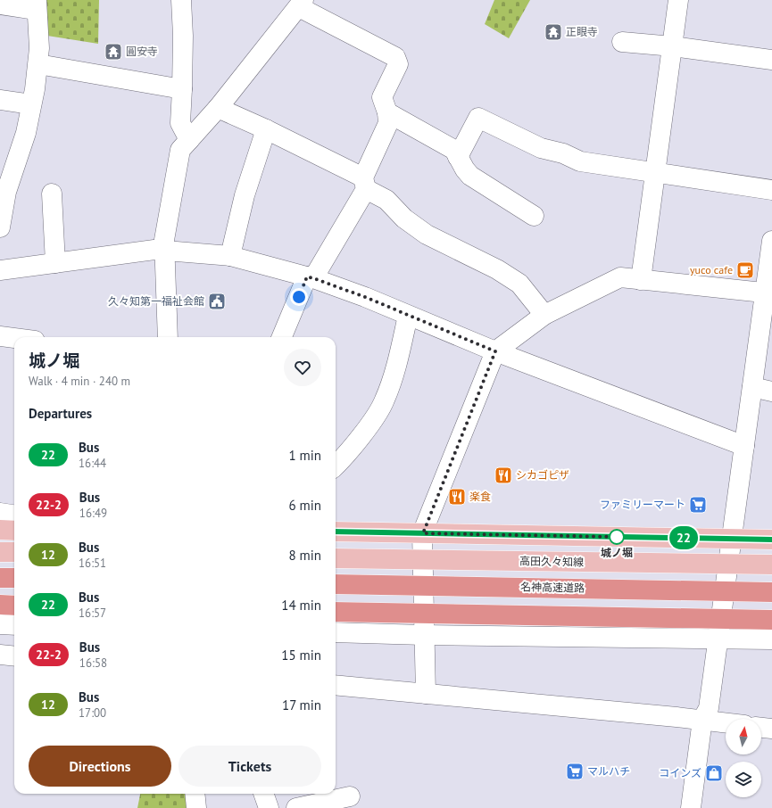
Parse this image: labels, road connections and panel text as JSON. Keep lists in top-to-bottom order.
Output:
{
  "streets": {
    "highway": ["名神高速道路"],
    "main road": ["高田久々知線"]
  },
  "places": {
    "temple": ["正眼寺", "圓安寺"],
    "cafe": ["yuco cafe"],
    "public building": ["久々知第一福祉会館"],
    "restaurant": ["シカゴピザ", "楽食"],
    "supermarket": ["ファミリーマート", "マルハチ"],
    "other": ["城ノ堀"],
    "shop": ["コインズ"]
  },
  "lines": ["bus line 22"],
  "north": "top",
  "page": {
    "on_map": "22",
    "heading": [
      ["城ノ堀", "Walk · 4 min · 240 m"],
      "Departures"
    ],
    "list": [
      {
        "mark": "22",
        "name": "Bus",
        "note": "16:44",
        "value": "1 min"
      },
      {
        "mark": "22-2",
        "name": "Bus",
        "note": "16:49",
        "value": "6 min"
      },
      {
        "mark": "12",
        "name": "Bus",
        "note": "16:51",
        "value": "8 min"
      },
      {
        "mark": "22",
        "name": "Bus",
        "note": "16:57",
        "value": "14 min"
      },
      {
        "mark": "22-2",
        "name": "Bus",
        "note": "16:58",
        "value": "15 min"
      },
      {
        "mark": "12",
        "name": "Bus",
        "note": "17:00",
        "value": "17 min"
      }
    ],
    "buttons": ["Directions", "Tickets"]
  }
}
